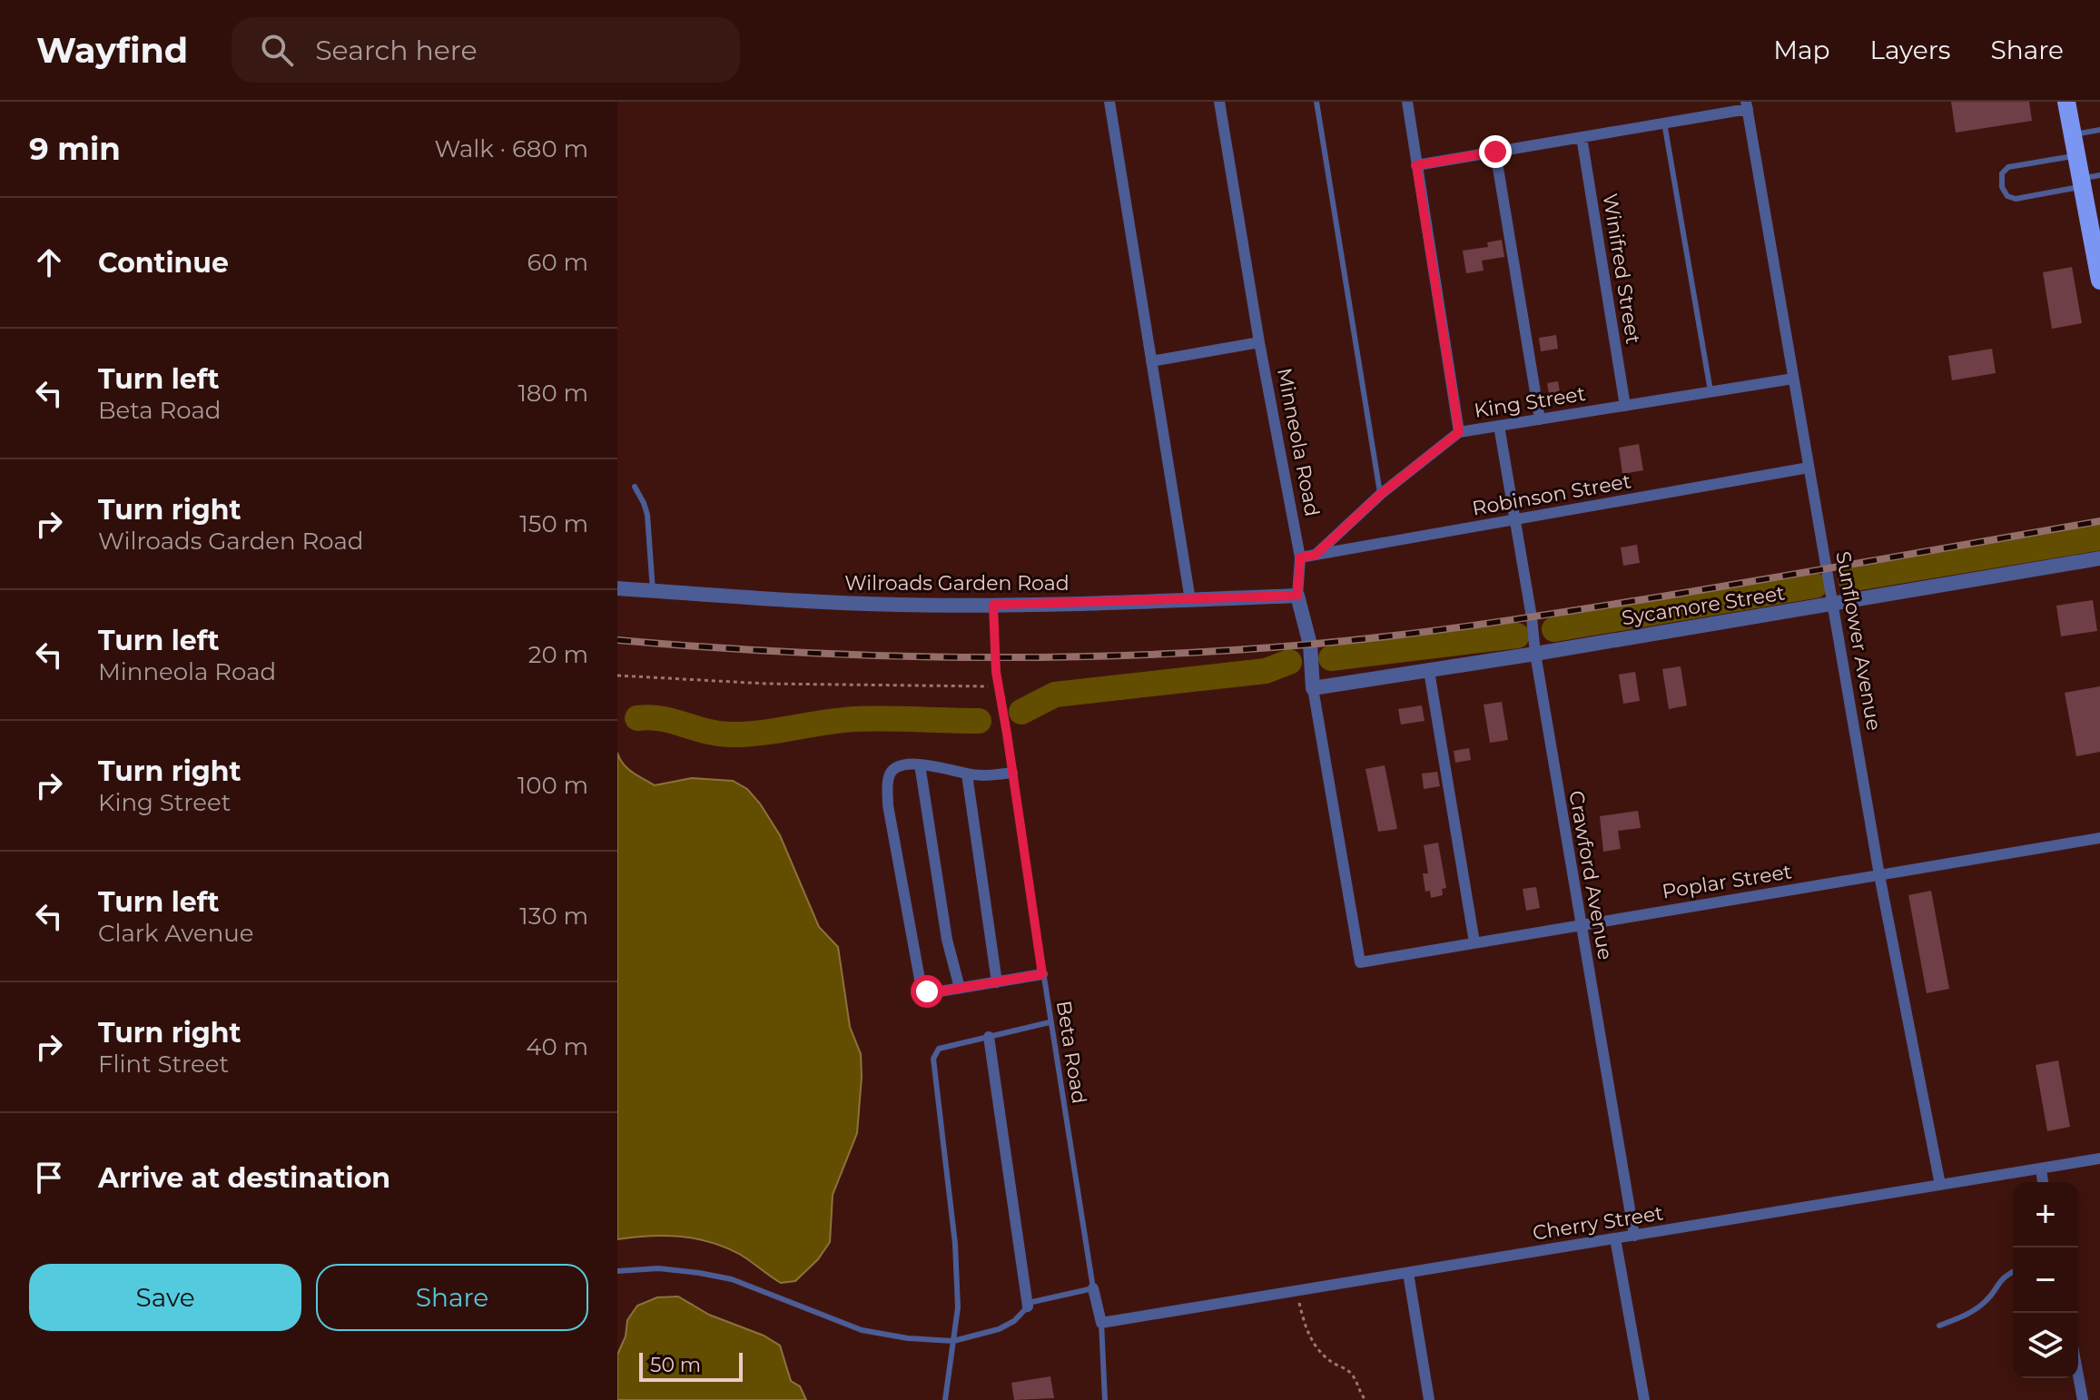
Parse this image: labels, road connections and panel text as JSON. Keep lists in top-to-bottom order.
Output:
{
  "streets": {
    "street": [
      "Winifred Street",
      "King Street",
      "Minneola Road",
      "Robinson Street",
      "Wilroads Garden Road",
      "Sycamore Street",
      "Sunflower Avenue",
      "Crawford Avenue",
      "Poplar Street",
      "Cherry Street"
    ],
    "lane": ["Beta Road"]
  },
  "crossings": [
    ["Winifred Street", "King Street"],
    ["King Street", "Robinson Street"],
    ["King Street", "Sunflower Avenue"],
    ["King Street", "Crawford Avenue"],
    ["Minneola Road", "Robinson Street"],
    ["Minneola Road", "Wilroads Garden Road"],
    ["Minneola Road", "Sycamore Street"],
    ["Minneola Road", "Poplar Street"],
    ["Robinson Street", "Sunflower Avenue"],
    ["Robinson Street", "Crawford Avenue"],
    ["Wilroads Garden Road", "Beta Road"],
    ["Sycamore Street", "Sunflower Avenue"],
    ["Sycamore Street", "Crawford Avenue"],
    ["Sunflower Avenue", "Poplar Street"],
    ["Sunflower Avenue", "Cherry Street"],
    ["Crawford Avenue", "Poplar Street"],
    ["Crawford Avenue", "Cherry Street"]
  ],
  "scale_bar": "50 m",
  "page": {
    "header": "Wayfind",
    "search": "Search here",
    "nav": ["Map", "Layers", "Share"],
    "heading": ["9 min", "Walk · 680 m"],
    "list": [
      ["Continue", "60 m"],
      ["Turn left", "Beta Road", "180 m"],
      ["Turn right", "Wilroads Garden Road", "150 m"],
      ["Turn left", "Minneola Road", "20 m"],
      ["Turn right", "King Street", "100 m"],
      ["Turn left", "Clark Avenue", "130 m"],
      ["Turn right", "Flint Street", "40 m"],
      "Arrive at destination"
    ],
    "map_buttons": ["+", "−"],
    "buttons": ["Save", "Share"],
    "scale": "50 m"
  }
}
